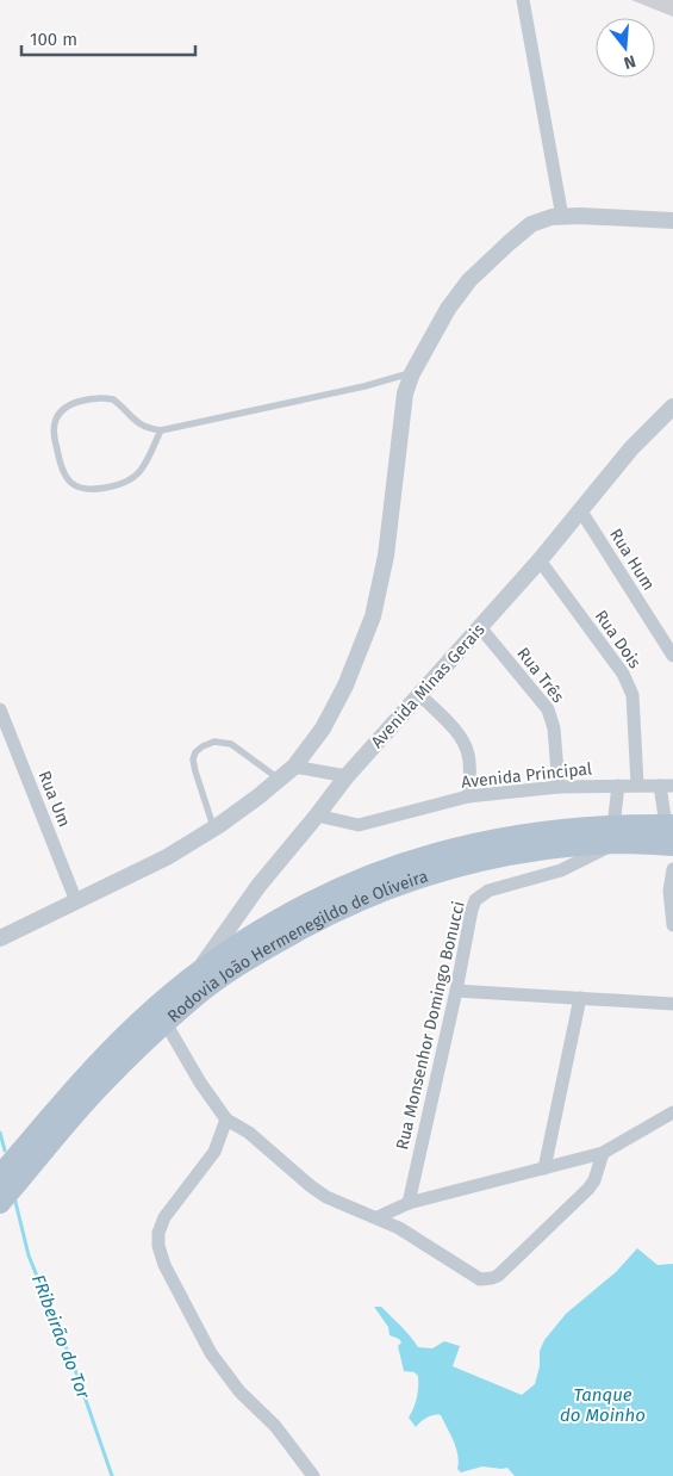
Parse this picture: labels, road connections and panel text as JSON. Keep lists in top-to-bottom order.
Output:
{
  "streets": {
    "main road": ["Rodovia João Hermenegildo de Oliveira"],
    "street": [
      "Rua Hum",
      "Rua Dois",
      "Rua Três",
      "Avenida Minas Gerais",
      "Avenida Principal",
      "Rua Um",
      "Rua Monsenhor Domingo Bonucci"
    ]
  },
  "crossings": [
    ["Rua Hum", "Avenida Minas Gerais"],
    ["Rua Dois", "Avenida Minas Gerais"],
    ["Rua Dois", "Avenida Principal"],
    ["Rua Três", "Avenida Minas Gerais"],
    ["Rua Três", "Avenida Principal"],
    ["Avenida Minas Gerais", "Avenida Principal"],
    ["Avenida Minas Gerais", "Rodovia João Hermenegildo de Oliveira"],
    ["Rodovia João Hermenegildo de Oliveira", "Rua Monsenhor Domingo Bonucci"]
  ],
  "water": ["FRibeirão do Tor", "Tanque do Moinho"],
  "scale_bar": "100 m",
  "north": "bottom"
}
